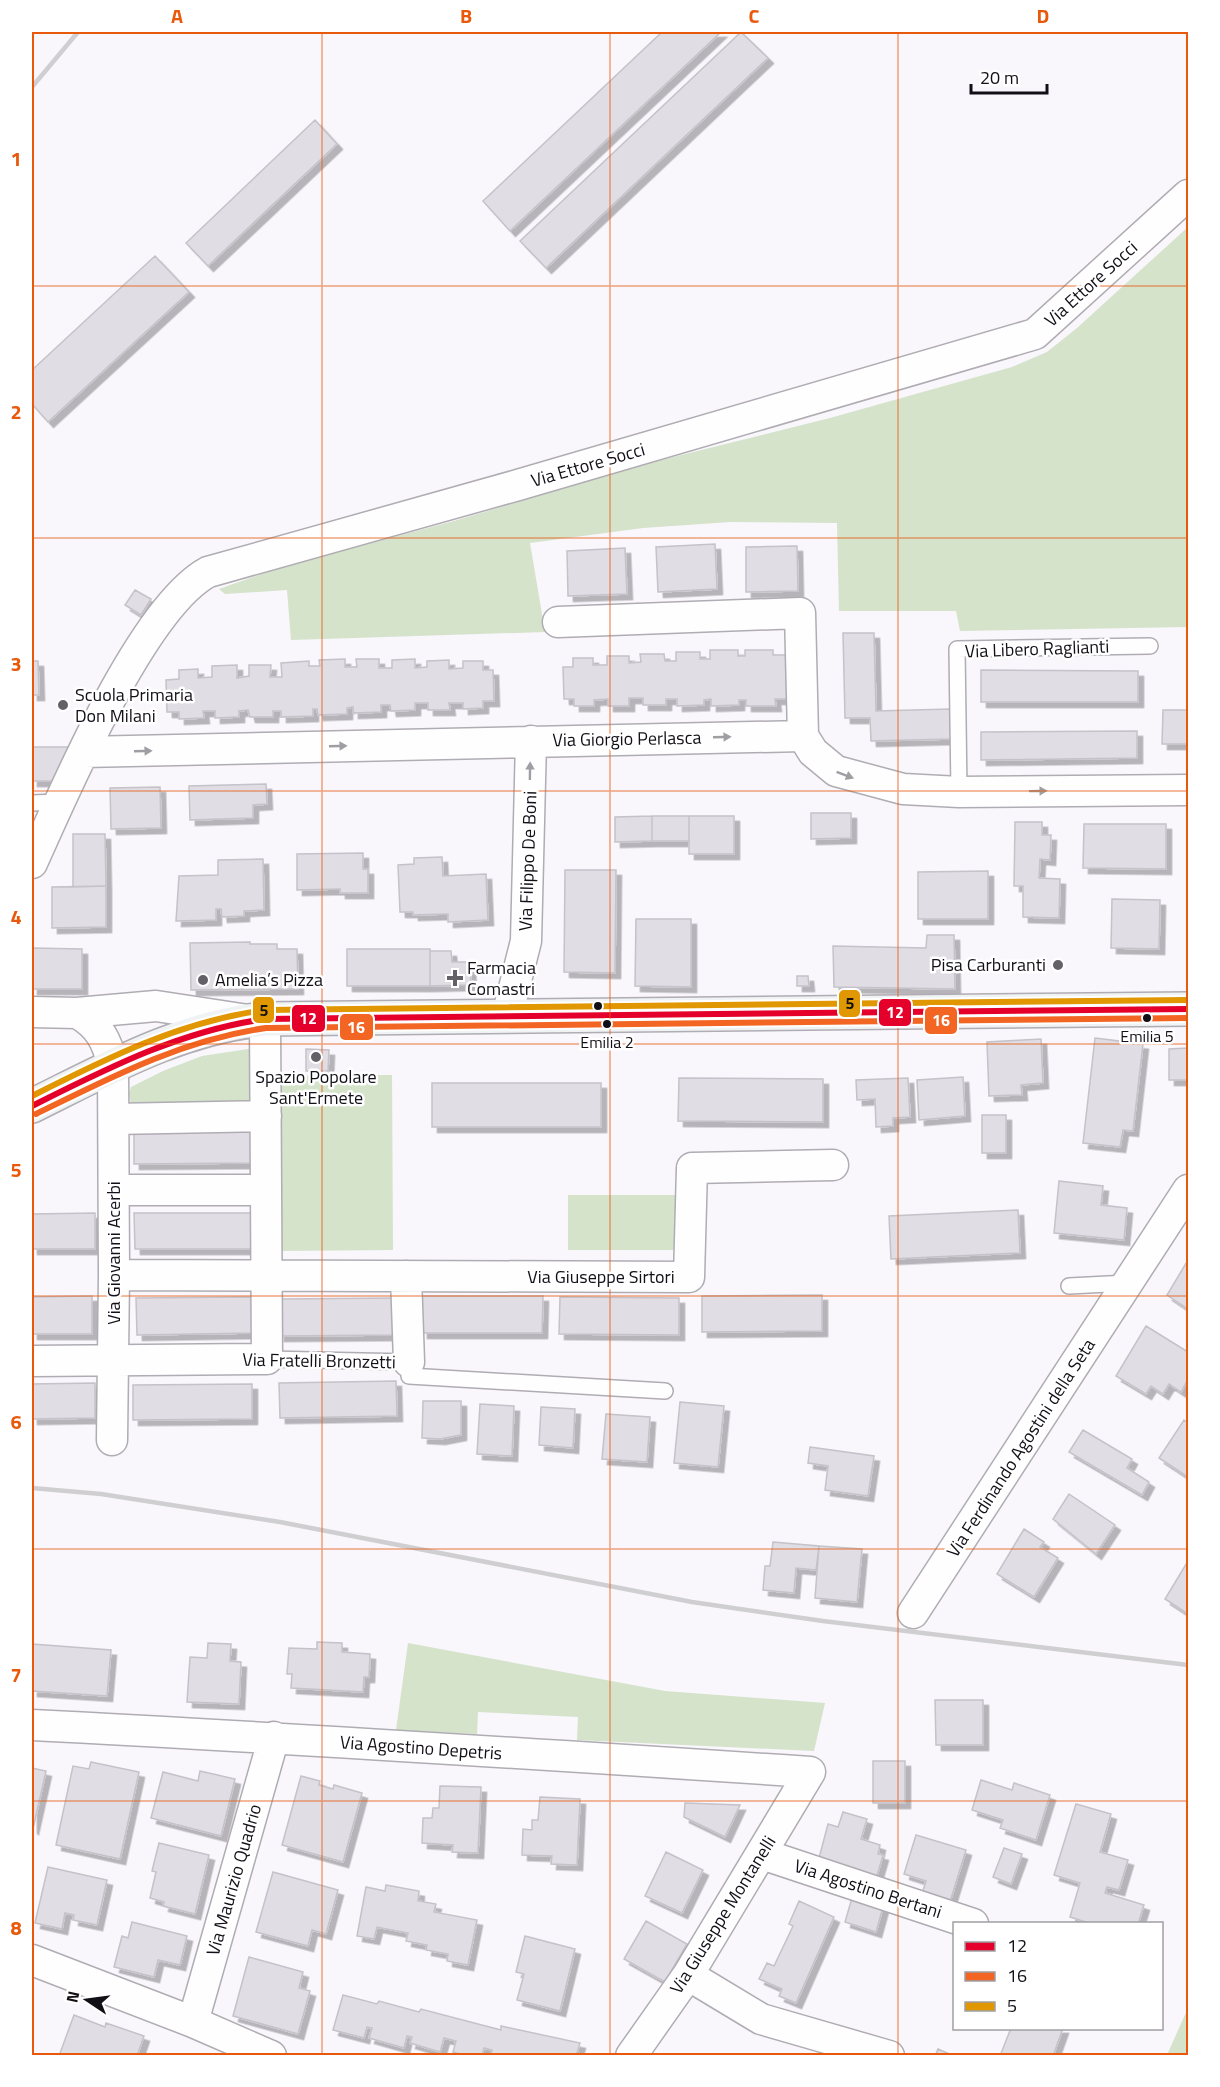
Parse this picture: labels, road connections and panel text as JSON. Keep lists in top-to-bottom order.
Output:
{
  "streets": {
    "street": [
      "Via Ettore Socci",
      "Via Giorgio Perlasca",
      "Via Filippo De Boni",
      "Via Giovanni Acerbi",
      "Via Giuseppe Sirtori",
      "Via Fratelli Bronzetti",
      "Via Ferdinando Agostini della Seta",
      "Via Agostino Depetris",
      "Via Maurizio Quadrio",
      "Via Agostino Bertani",
      "Via Giuseppe Montanelli"
    ],
    "lane": ["Via Libero Raglianti"]
  },
  "crossings": [
    ["Via Ettore Socci", "Via Giorgio Perlasca"],
    ["Via Giorgio Perlasca", "Via Filippo De Boni"],
    ["Via Giovanni Acerbi", "Via Giuseppe Sirtori"],
    ["Via Giovanni Acerbi", "Via Fratelli Bronzetti"],
    ["Via Agostino Depetris", "Via Maurizio Quadrio"],
    ["Via Agostino Depetris", "Via Giuseppe Montanelli"],
    ["Via Agostino Bertani", "Via Giuseppe Montanelli"]
  ],
  "one_way": ["Via Giorgio Perlasca", "Via Filippo De Boni"],
  "places": {
    "other": [
      "Scuola Primaria Don Milani",
      "Pisa Carburanti",
      "Amelia’s Pizza",
      "Emilia 5",
      "Emilia 2",
      "Spazio Popolare Sant'Ermete"
    ],
    "health": ["Farmacia Comastri"]
  },
  "lines": ["transit line 5", "transit line 12", "transit line 16"],
  "legend": ["12", "16", "5"],
  "scale_bar": "20 m",
  "north": "left",
  "grid": {
    "columns": [
      "A",
      "B",
      "C",
      "D"
    ],
    "rows": [
      "1",
      "2",
      "3",
      "4",
      "5",
      "6",
      "7",
      "8"
    ]
  }
}
